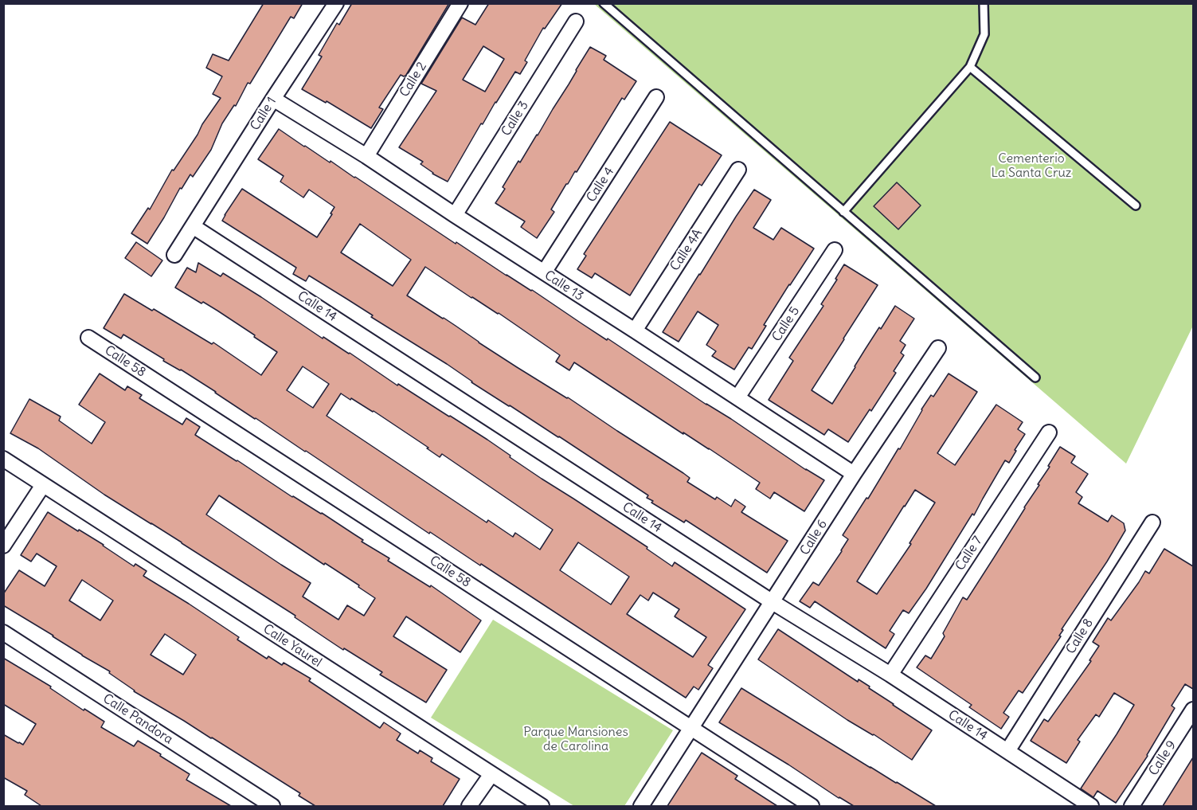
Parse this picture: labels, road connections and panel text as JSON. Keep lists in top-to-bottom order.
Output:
{
  "streets": {
    "street": [
      "Calle 2",
      "Calle 1",
      "Calle 3",
      "Calle 4",
      "Calle 4A",
      "Calle 13",
      "Calle 14",
      "Calle 5",
      "Calle 58",
      "Calle 6",
      "Calle 7",
      "Calle 8",
      "Calle Yaurel",
      "Calle Pandora",
      "Calle 9"
    ]
  },
  "crossings": [
    ["Calle 2", "Calle 13"],
    ["Calle 1", "Calle 13"],
    ["Calle 1", "Calle 14"],
    ["Calle 3", "Calle 13"],
    ["Calle 4", "Calle 13"],
    ["Calle 4A", "Calle 13"],
    ["Calle 13", "Calle 5"],
    ["Calle 13", "Calle 6"],
    ["Calle 14", "Calle 6"],
    ["Calle 14", "Calle 7"],
    ["Calle 14", "Calle 8"],
    ["Calle 58", "Calle 6"]
  ],
  "parks": ["Cementerio La Santa Cruz", "Parque Mansiones de Carolina"]
}
